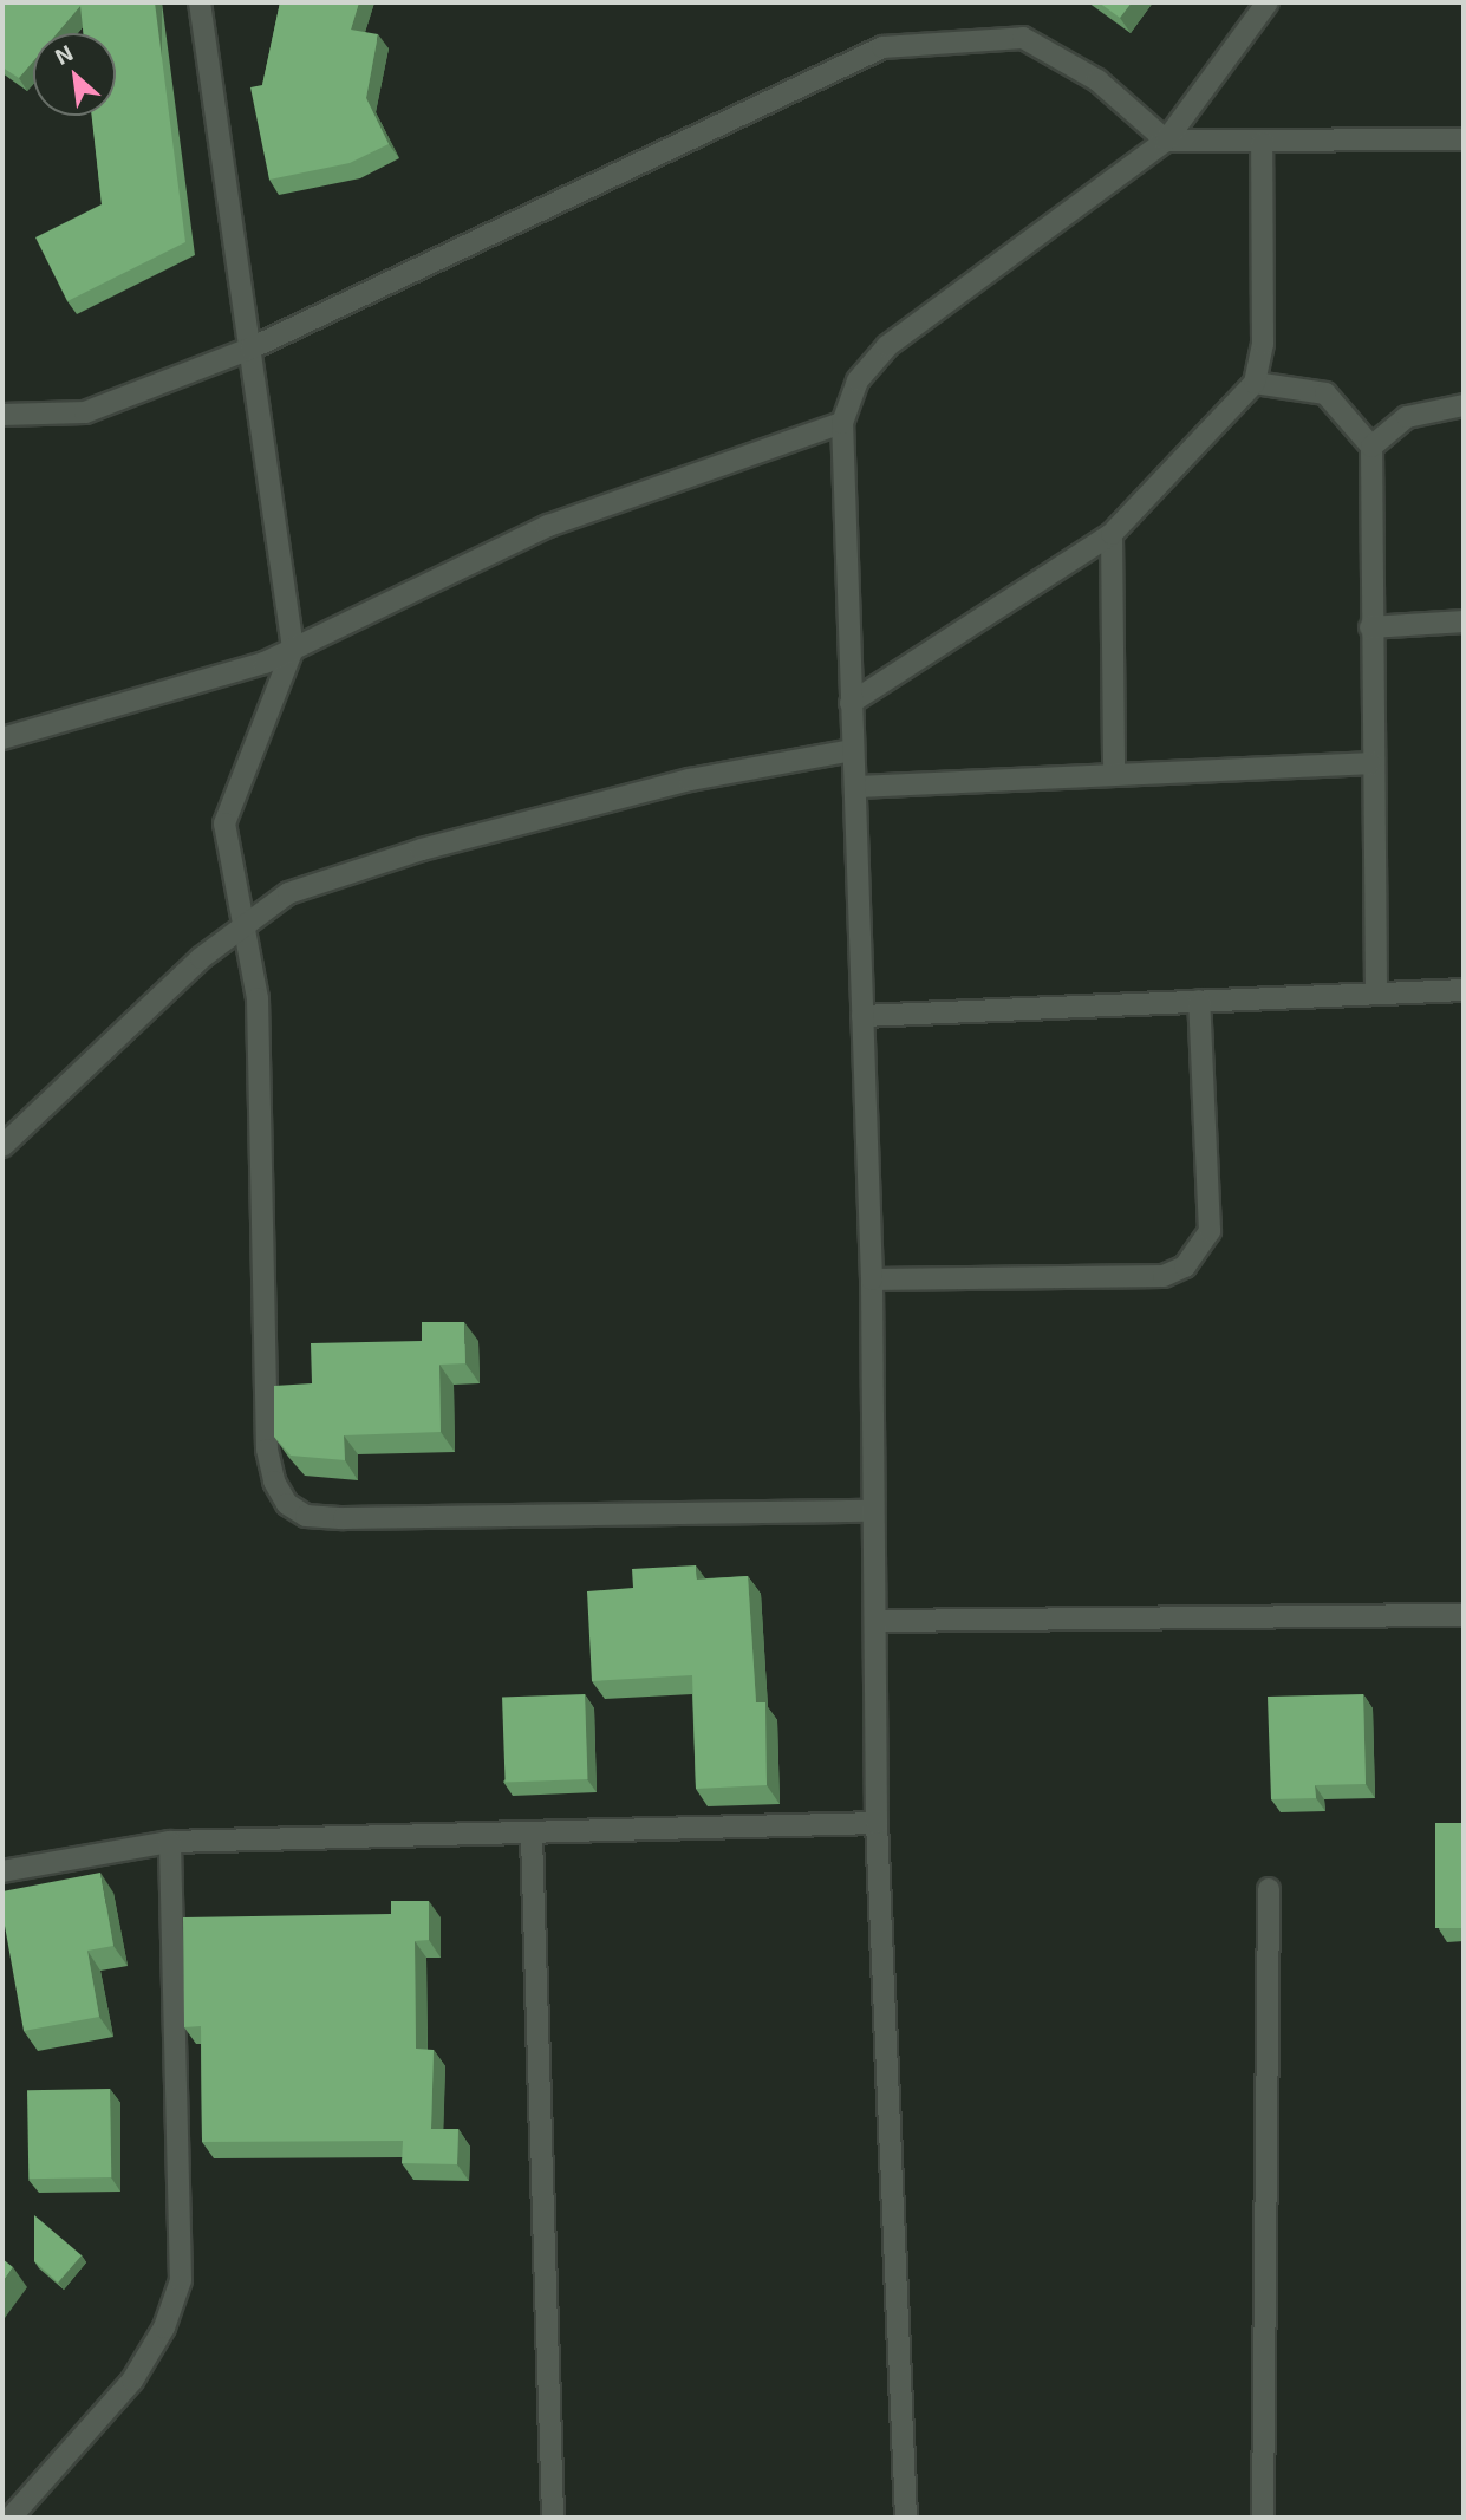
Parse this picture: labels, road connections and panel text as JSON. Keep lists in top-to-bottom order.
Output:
{
  "north": "top left"
}
